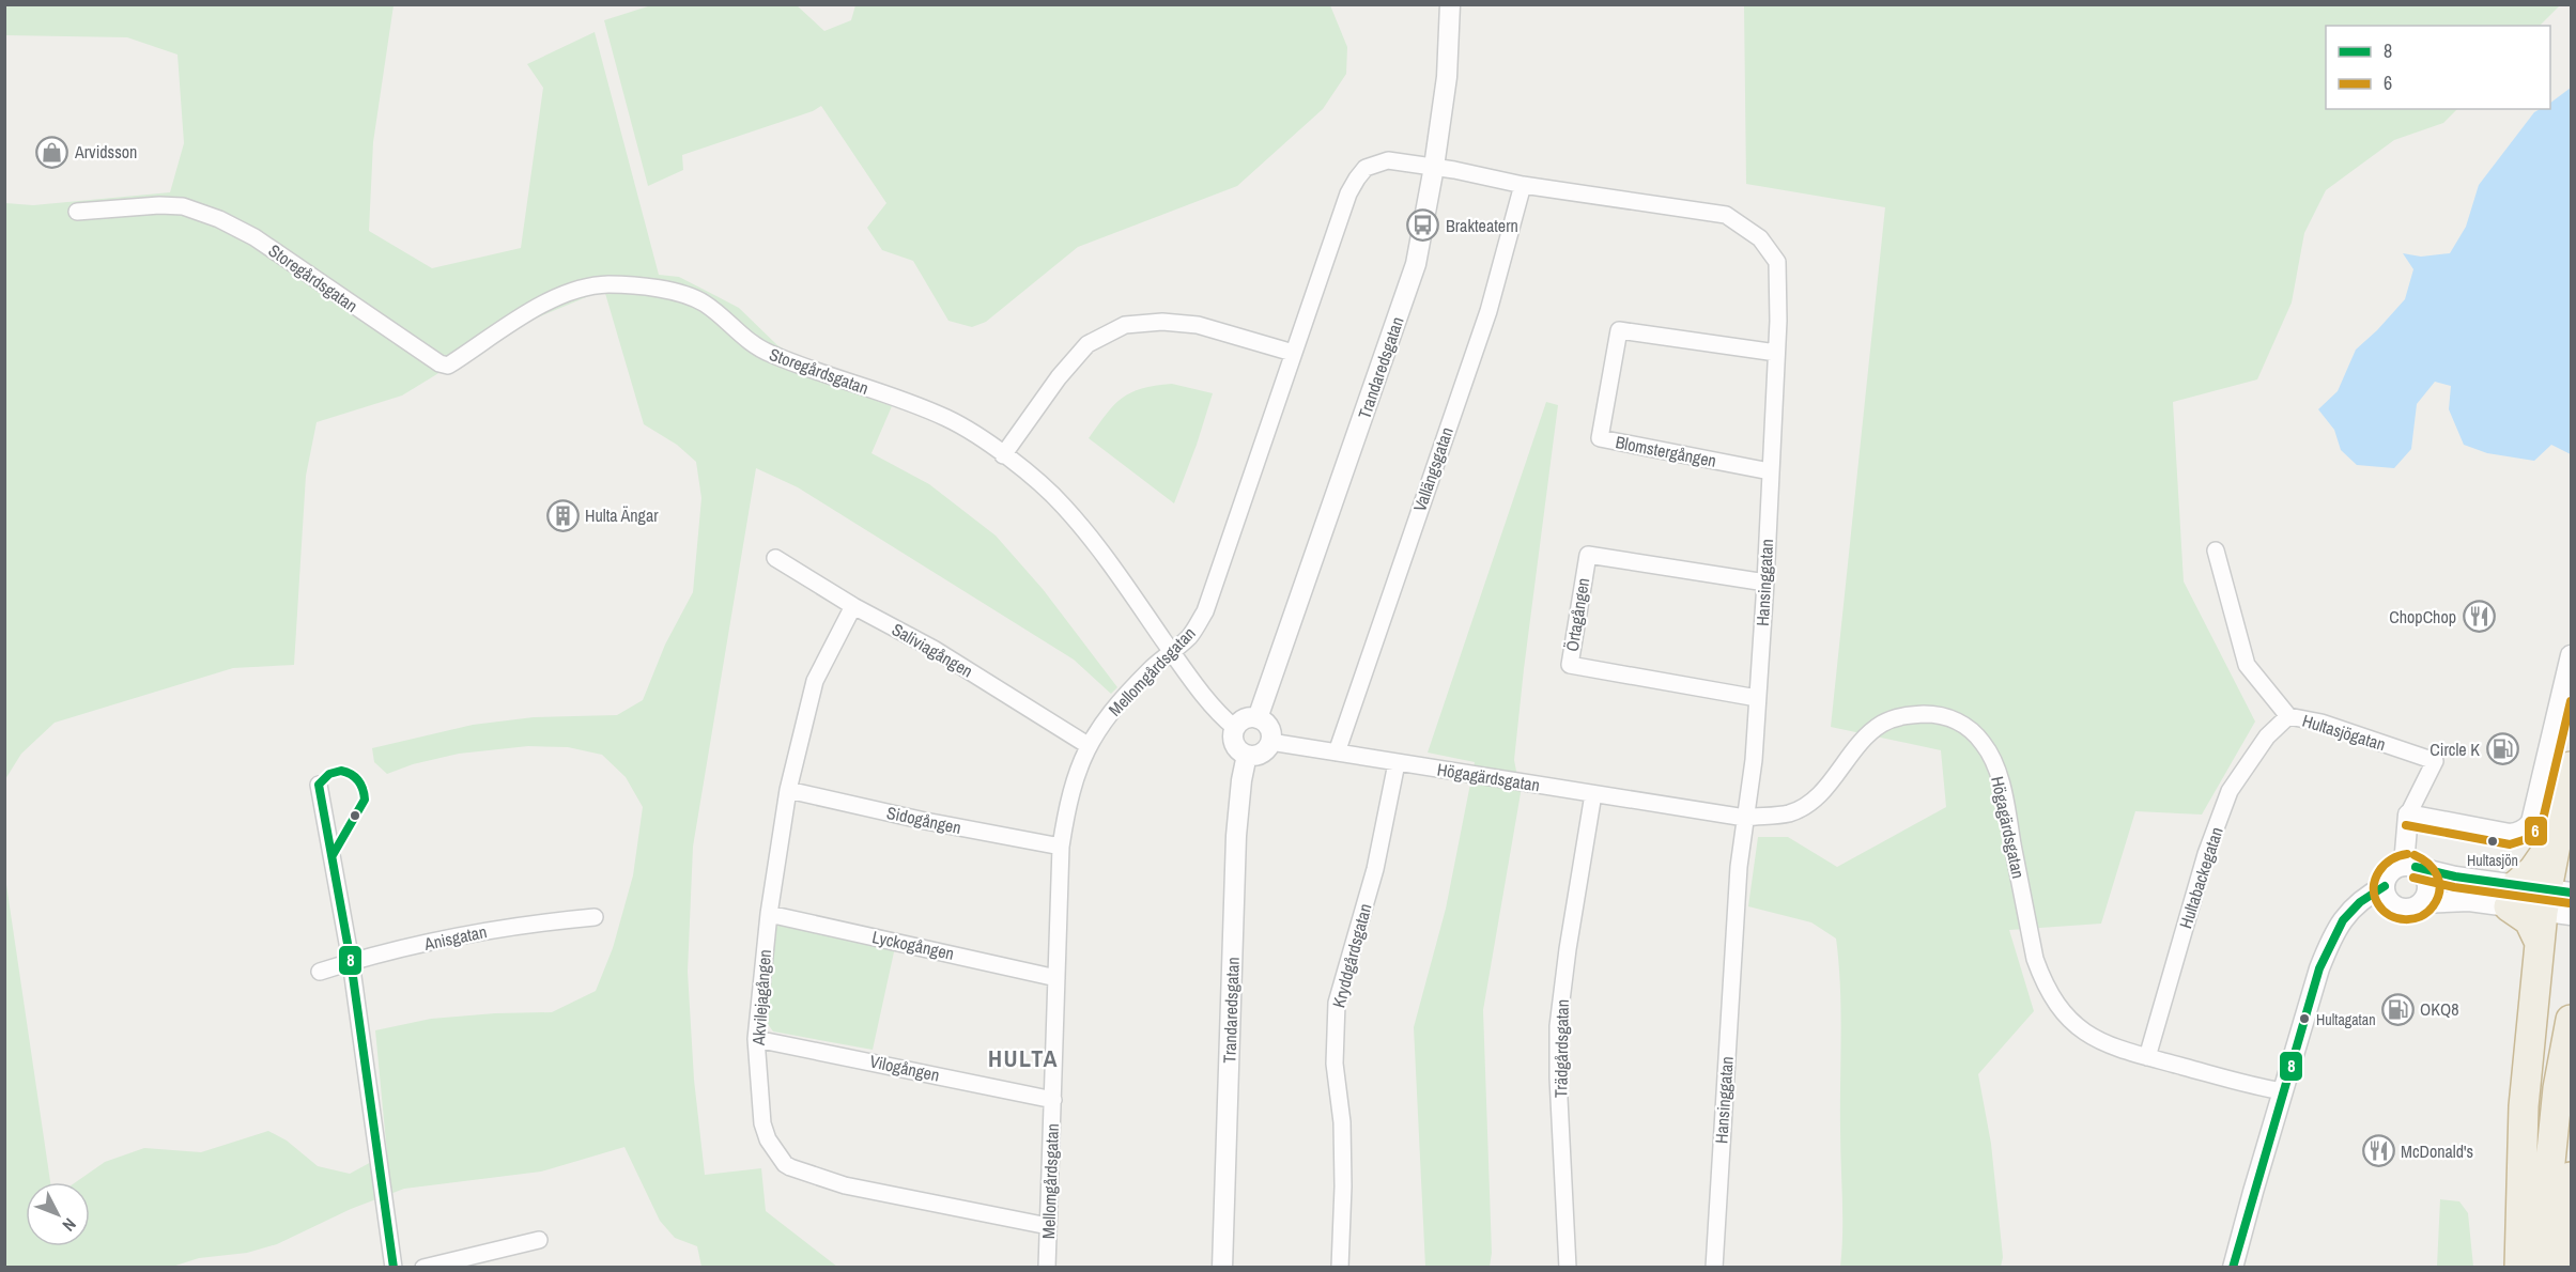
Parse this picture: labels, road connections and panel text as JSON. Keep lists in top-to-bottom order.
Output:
{
  "streets": {
    "street": [
      "Storegårdsgatan",
      "Trandaredsgatan",
      "Blomstergången",
      "Vallängsgatan",
      "Hansinggatan",
      "Örtagången",
      "Saliviagången",
      "Mellomgårdsgatan",
      "Hultasjögatan",
      "Högagärdsgatan",
      "Sidogången",
      "Hultabackegatan",
      "Anisgatan",
      "Lyckogången",
      "Kryddgårdsgatan",
      "Akvilejagången",
      "Trädgårdsgatan",
      "Vilogången"
    ]
  },
  "crossings": [
    ["Storegårdsgatan", "Trandaredsgatan"],
    ["Storegårdsgatan", "Mellomgårdsgatan"],
    ["Storegårdsgatan", "Högagärdsgatan"],
    ["Trandaredsgatan", "Hansinggatan"],
    ["Trandaredsgatan", "Mellomgårdsgatan"],
    ["Trandaredsgatan", "Högagärdsgatan"],
    ["Blomstergången", "Hansinggatan"],
    ["Vallängsgatan", "Hansinggatan"],
    ["Vallängsgatan", "Högagärdsgatan"],
    ["Hansinggatan", "Örtagången"],
    ["Hansinggatan", "Mellomgårdsgatan"],
    ["Hansinggatan", "Högagärdsgatan"],
    ["Saliviagången", "Mellomgårdsgatan"],
    ["Saliviagången", "Akvilejagången"],
    ["Mellomgårdsgatan", "Sidogången"],
    ["Mellomgårdsgatan", "Lyckogången"],
    ["Mellomgårdsgatan", "Akvilejagången"],
    ["Mellomgårdsgatan", "Vilogången"],
    ["Hultasjögatan", "Hultabackegatan"],
    ["Högagärdsgatan", "Hultabackegatan"],
    ["Högagärdsgatan", "Kryddgårdsgatan"],
    ["Högagärdsgatan", "Trädgårdsgatan"],
    ["Sidogången", "Akvilejagången"],
    ["Lyckogången", "Akvilejagången"],
    ["Akvilejagången", "Vilogången"]
  ],
  "districts": ["HULTA"],
  "places": {
    "shop": ["Arvidsson"],
    "bus stop": ["Brakteatern"],
    "building": ["Hulta Ängar"],
    "restaurant": ["ChopChop", "McDonald's"],
    "fuel station": ["Circle K", "OKQ8"],
    "other": ["Hultasjön", "Hultagatan"]
  },
  "lines": ["transit line 6", "transit line 8"],
  "legend": ["8", "6"],
  "north": "bottom right"
}
